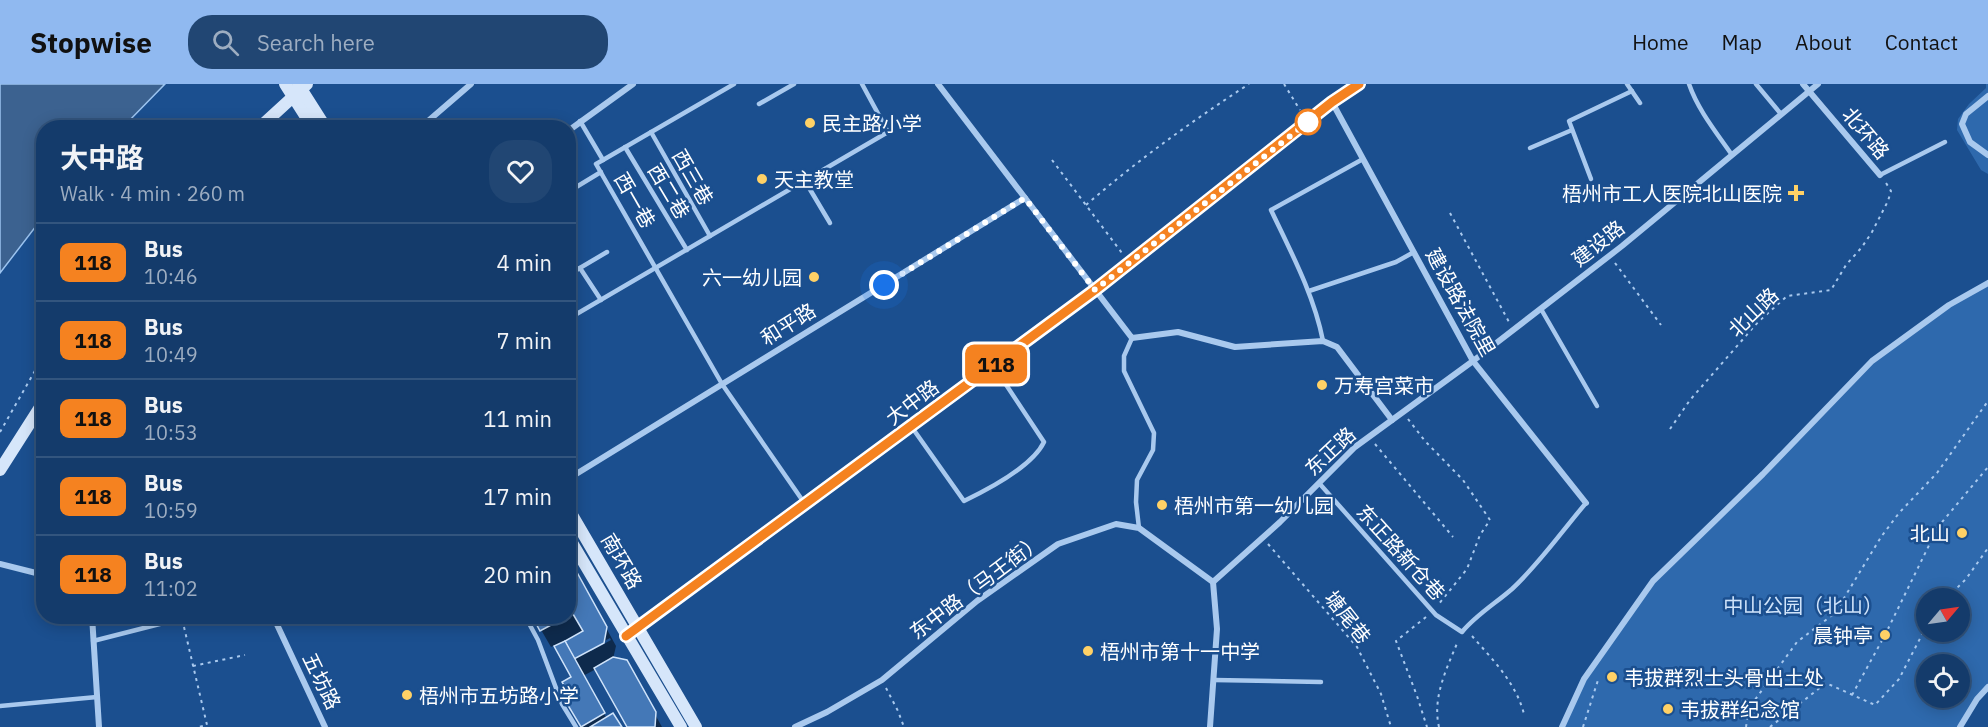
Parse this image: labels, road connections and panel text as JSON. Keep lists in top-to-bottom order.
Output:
{
  "streets": {
    "street": [
      "北环路",
      "建设路",
      "建设路法院里",
      "和平路",
      "大中路",
      "东正路",
      "南环路",
      "东中路（马王街）",
      "五坊路"
    ],
    "lane": [
      "西三巷",
      "西二巷",
      "西一巷",
      "东正路新仓巷"
    ],
    "path": ["北山路", "塘尾巷"]
  },
  "crossings": [
    ["北环路", "建设路"],
    ["北环路", "北山路"],
    ["西一巷", "和平路"],
    ["西一巷", "大中路"],
    ["建设路", "建设路法院里"],
    ["建设路", "东正路"],
    ["建设路法院里", "大中路"],
    ["大中路", "南环路"],
    ["东正路", "东正路新仓巷"],
    ["东正路", "塘尾巷"]
  ],
  "parks": ["中山公园（北山）"],
  "places": {
    "other": [
      "民主路小学",
      "天主教堂",
      "六一幼儿园",
      "万寿宫菜市",
      "梧州市第一幼儿园",
      "北山",
      "晨钟亭",
      "梧州市第十一中学",
      "韦拔群烈士头骨出土处",
      "梧州市五坊路小学",
      "韦拔群纪念馆"
    ],
    "health": ["梧州市工人医院北山医院"]
  },
  "lines": ["bus line 118"],
  "north": "top right",
  "page": {
    "header": "Stopwise",
    "search": "Search here",
    "nav": [
      "Home",
      "Map",
      "About",
      "Contact"
    ],
    "on_map": "118",
    "heading": ["大中路", "Walk · 4 min · 260 m"],
    "list": [
      {
        "mark": "118",
        "name": "Bus",
        "note": "10:46",
        "value": "4 min"
      },
      {
        "mark": "118",
        "name": "Bus",
        "note": "10:49",
        "value": "7 min"
      },
      {
        "mark": "118",
        "name": "Bus",
        "note": "10:53",
        "value": "11 min"
      },
      {
        "mark": "118",
        "name": "Bus",
        "note": "10:59",
        "value": "17 min"
      },
      {
        "mark": "118",
        "name": "Bus",
        "note": "11:02",
        "value": "20 min"
      }
    ]
  }
}
